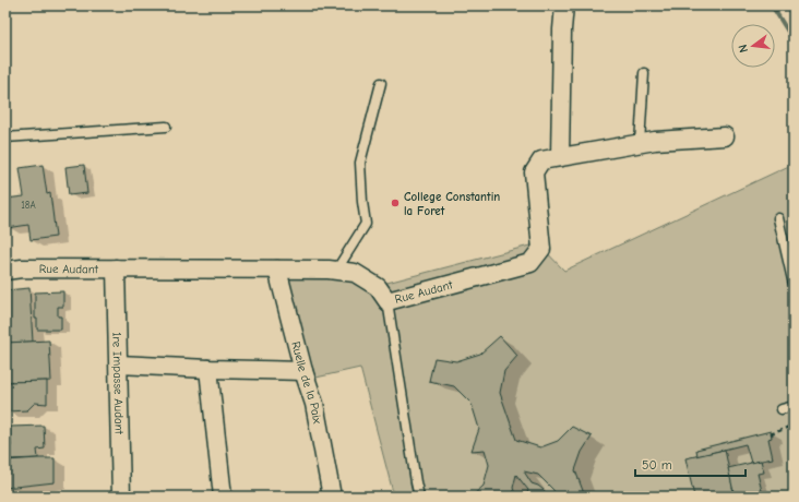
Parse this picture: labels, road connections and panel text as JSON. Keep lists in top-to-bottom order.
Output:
{
  "streets": {
    "street": ["Rue Audant", "1re Impasse Audant", "Ruelle de la Paix"]
  },
  "crossings": [
    ["Rue Audant", "1re Impasse Audant"],
    ["Rue Audant", "Ruelle de la Paix"]
  ],
  "places": ["College Constantin la Foret"],
  "house_numbers": ["18A"],
  "scale_bar": "50 m",
  "north": "left"
}
